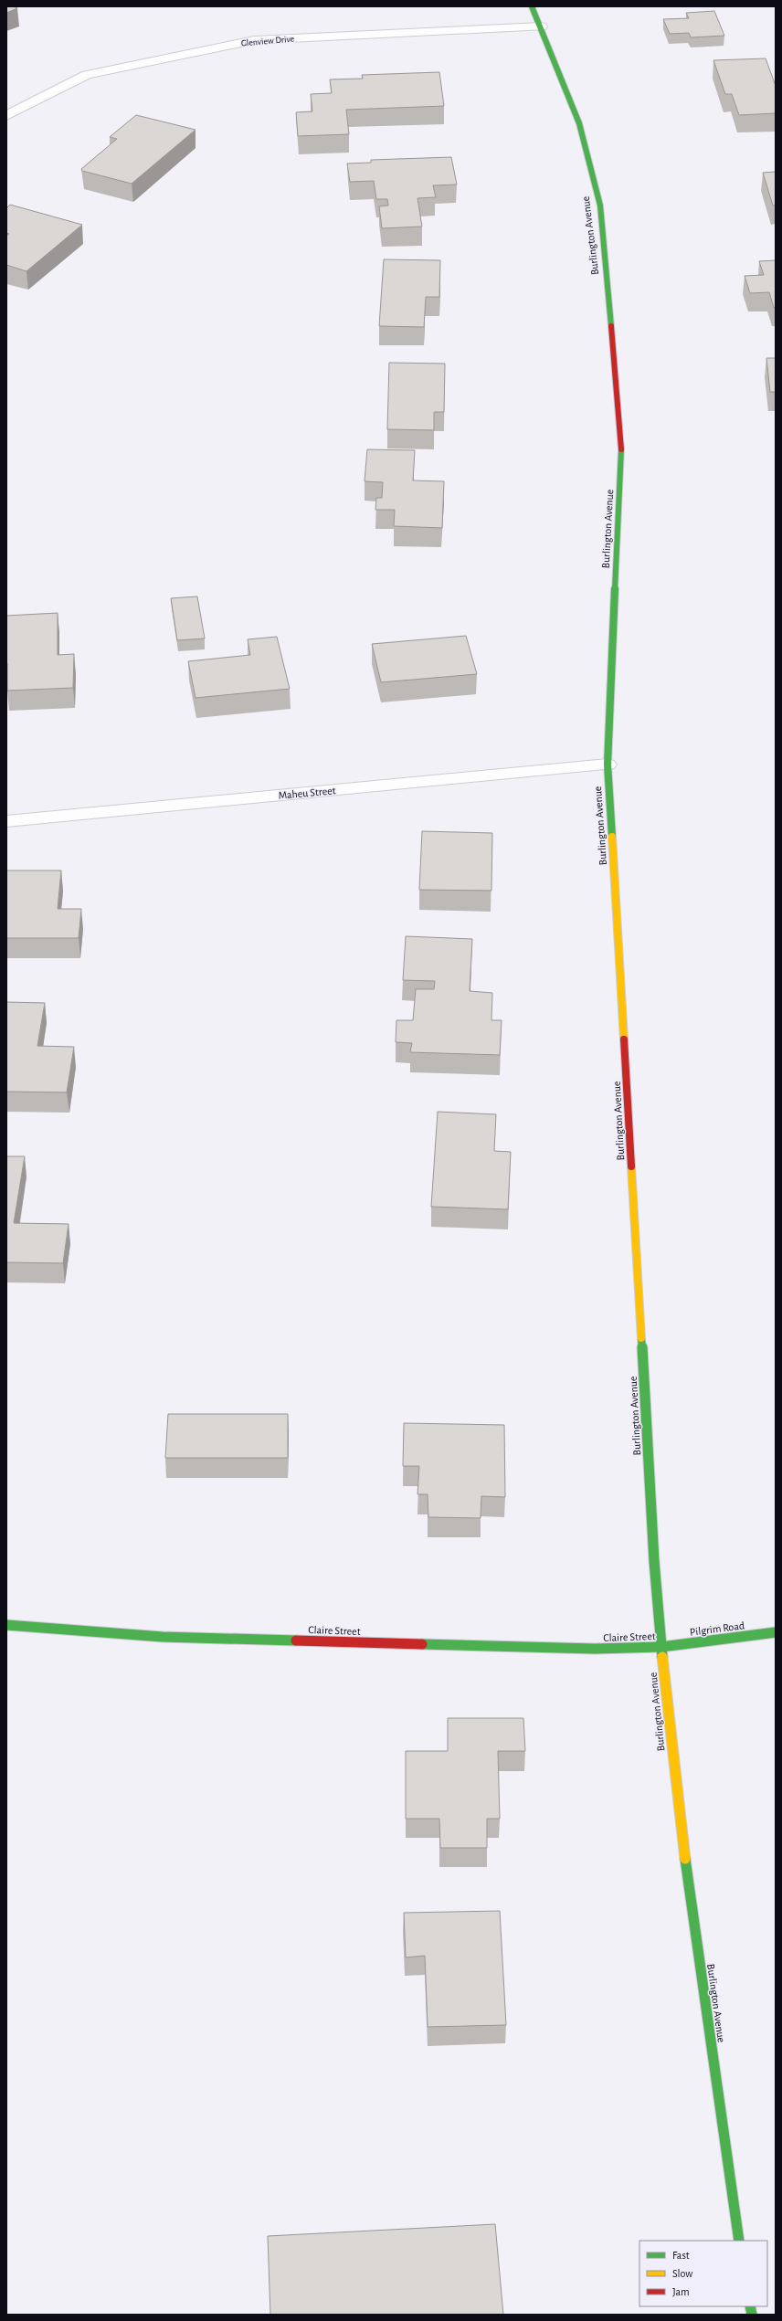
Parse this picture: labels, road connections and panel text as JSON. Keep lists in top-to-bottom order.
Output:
{
  "streets": {
    "main road": ["Burlington Avenue", "Pilgrim Road", "Claire Street"],
    "street": ["Glenview Drive", "Maheu Street"]
  },
  "crossings": [
    ["Glenview Drive", "Burlington Avenue"],
    ["Burlington Avenue", "Maheu Street"],
    ["Burlington Avenue", "Pilgrim Road"],
    ["Burlington Avenue", "Claire Street"],
    ["Pilgrim Road", "Claire Street"]
  ],
  "legend": ["Fast", "Slow", "Jam"]
}
